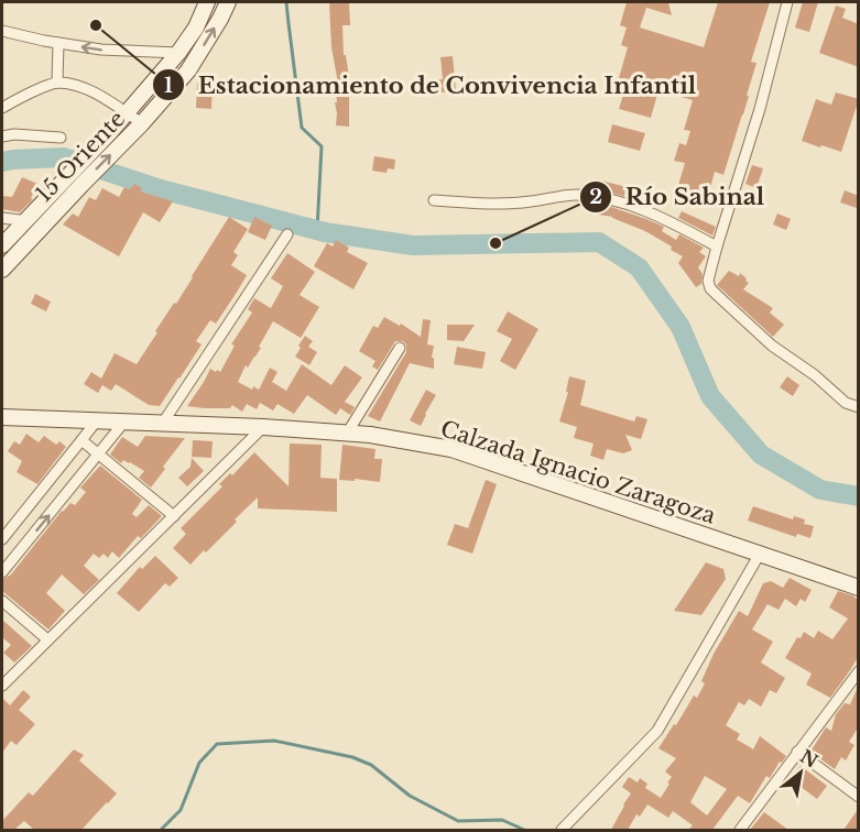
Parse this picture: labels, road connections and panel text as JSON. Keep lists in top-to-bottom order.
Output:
{
  "streets": {
    "street": ["15 Oriente", "Calzada Ignacio Zaragoza"]
  },
  "places": ["Estacionamiento de Convivencia Infantil", "Río Sabinal"],
  "north": "top right"
}
